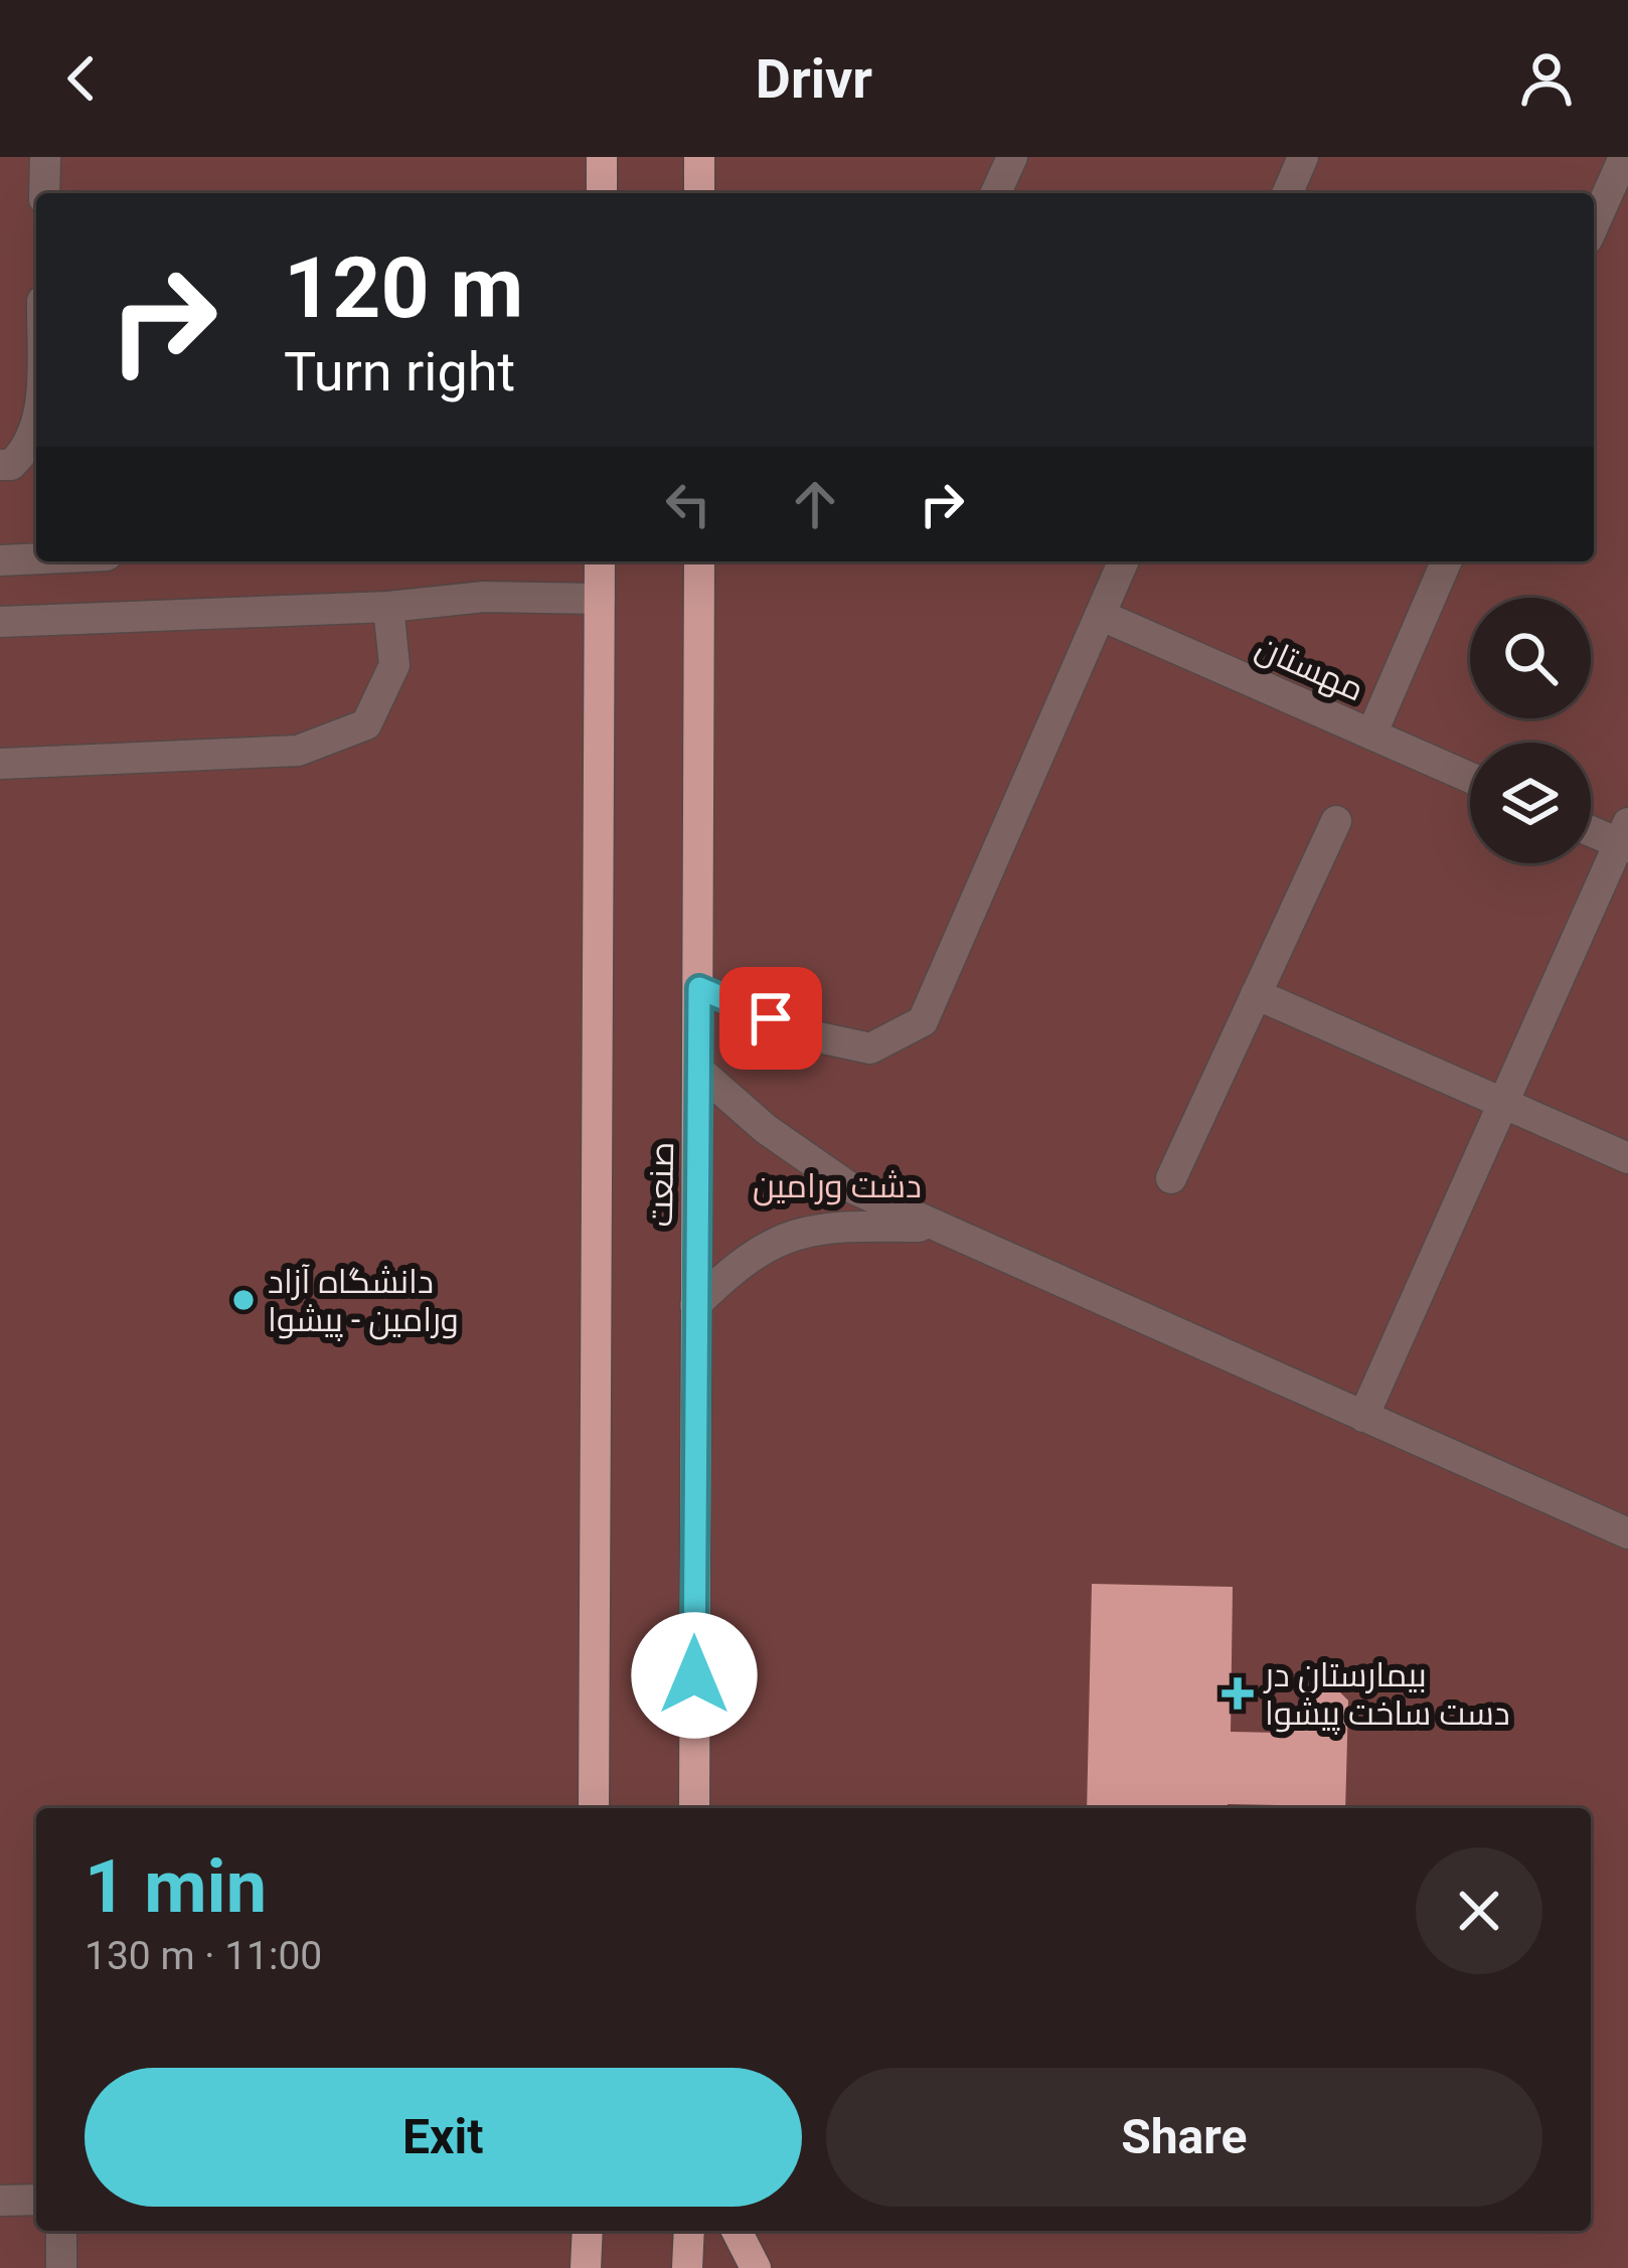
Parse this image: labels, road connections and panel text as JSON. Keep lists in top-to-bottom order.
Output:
{
  "streets": {
    "main road": ["صنعت"],
    "street": ["مهستان"]
  },
  "parks": ["دشت ورامین"],
  "places": {
    "other": ["دانشگاه آزاد ورامین - پیشوا"],
    "health": ["بیمارستان در دست ساخت پیشوا"]
  },
  "page": {
    "header": "Drivr",
    "turn": ["120 m", "Turn right"],
    "heading": ["1 min", "130 m · 11:00"],
    "buttons": ["Exit", "Share"]
  }
}
